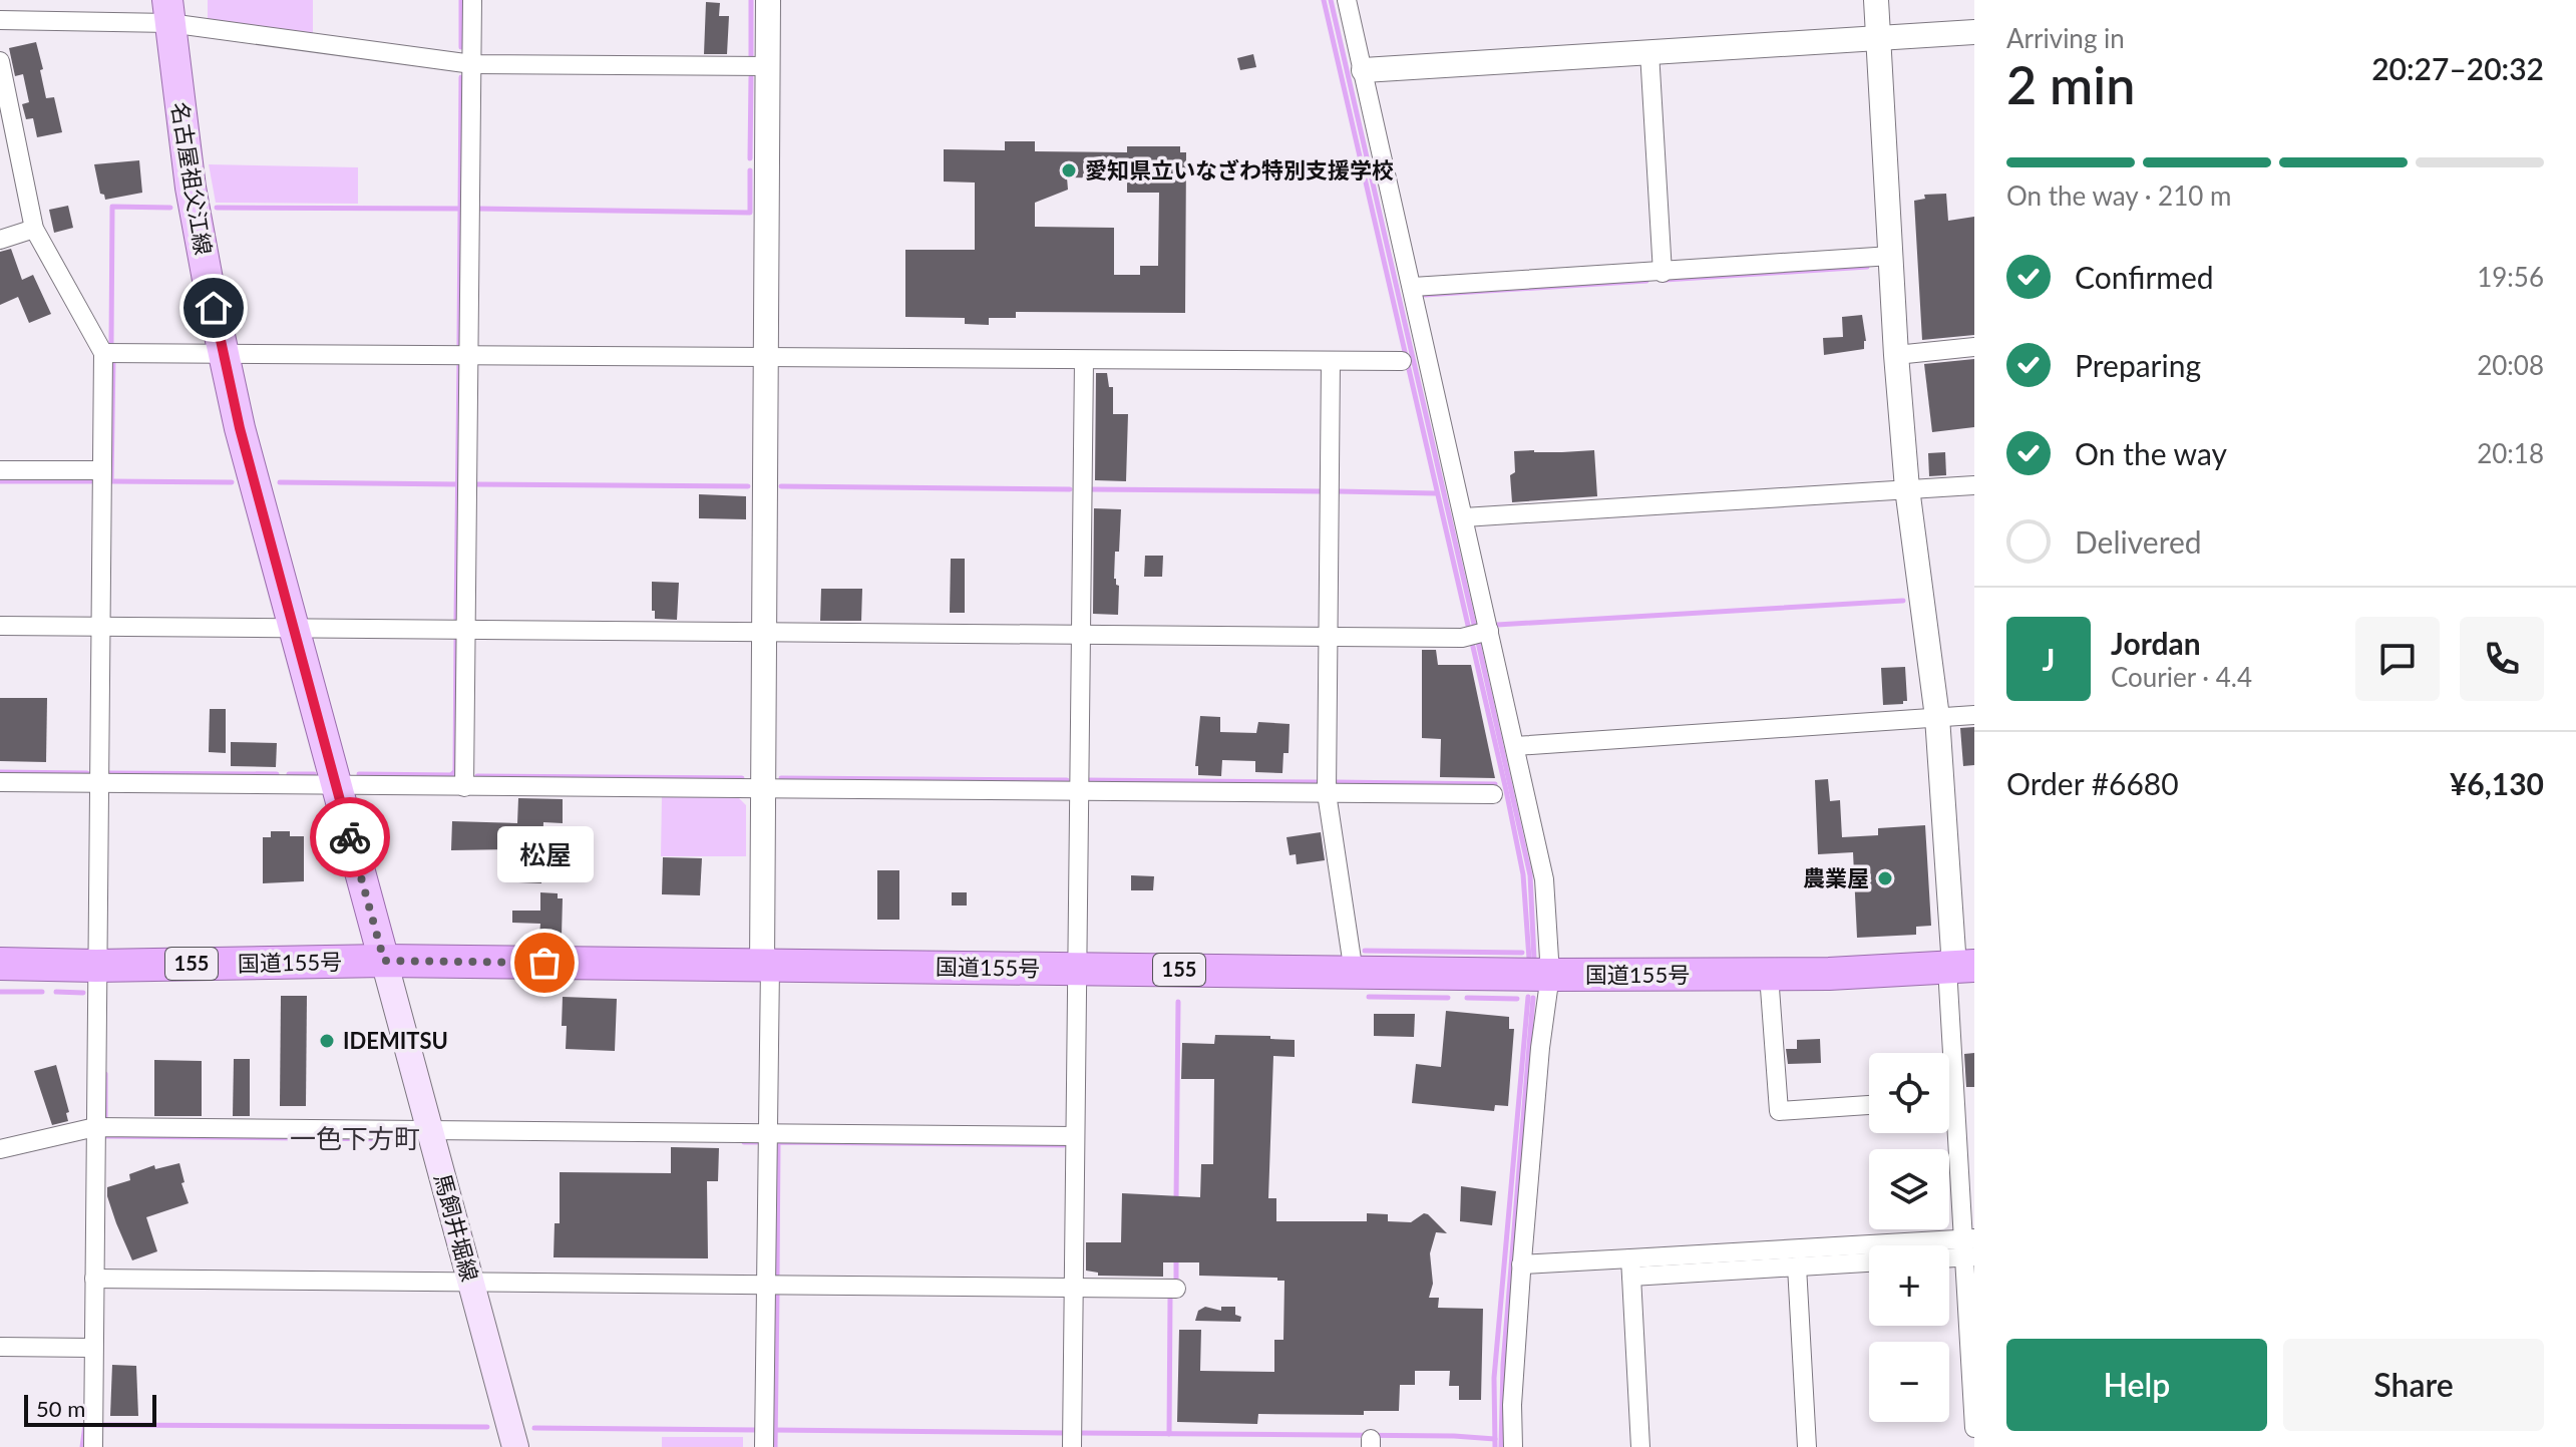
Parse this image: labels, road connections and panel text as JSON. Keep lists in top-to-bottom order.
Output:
{
  "streets": {
    "highway": ["国道155号", "155"],
    "main road": ["名古屋祖父江線", "馬飼井堀線"]
  },
  "crossings": [
    ["名古屋祖父江線", "国道155号"],
    ["名古屋祖父江線", "馬飼井堀線"],
    ["国道155号", "馬飼井堀線"]
  ],
  "districts": ["一色下方町"],
  "places": [
    "愛知県立いなざわ特別支援学校",
    "農業屋",
    "松屋",
    "IDEMITSU"
  ],
  "scale_bar": "50 m",
  "page": {
    "heading": ["2 min", "Arriving in", "20:27–20:32"],
    "panel": [
      "Jordan",
      "Courier · 4.4",
      "Order #6680",
      "¥6,130"
    ],
    "bar": "On the way · 210 m",
    "list": [
      ["Confirmed", "19:56"],
      ["Preparing", "20:08"],
      ["On the way", "20:18"],
      "Delivered"
    ],
    "round": "J",
    "bubble": "松屋",
    "map_buttons": ["+", "−"],
    "buttons": ["Help", "Share"],
    "scale": "50 m"
  }
}
